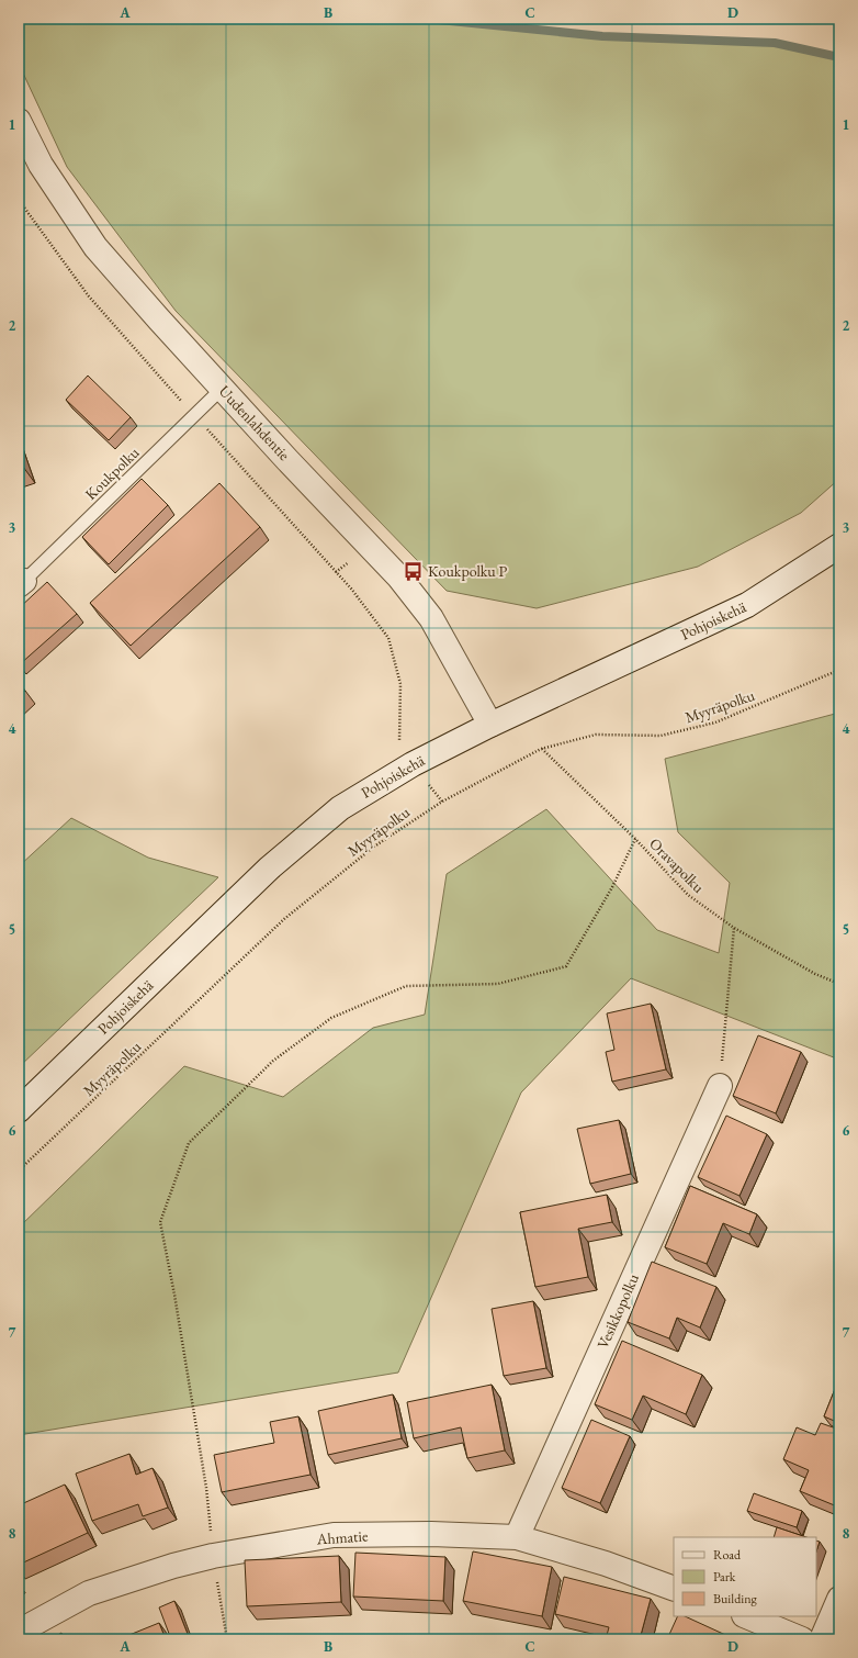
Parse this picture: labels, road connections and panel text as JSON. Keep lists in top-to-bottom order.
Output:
{
  "streets": {
    "street": [
      "Uudenlahdentie",
      "Pohjoiskehä",
      "Vesikkopolku",
      "Ahmatie"
    ],
    "lane": ["Koukpolku"],
    "path": ["Myyräpolku", "Oravapolku"]
  },
  "crossings": [
    ["Uudenlahdentie", "Koukpolku"],
    ["Uudenlahdentie", "Pohjoiskehä"],
    ["Myyräpolku", "Oravapolku"],
    ["Vesikkopolku", "Ahmatie"]
  ],
  "places": {
    "bus stop": ["Koukpolku P"]
  },
  "legend": ["Road", "Park", "Building"],
  "grid": {
    "columns": [
      "A",
      "B",
      "C",
      "D"
    ],
    "rows": [
      "1",
      "2",
      "3",
      "4",
      "5",
      "6",
      "7",
      "8"
    ]
  }
}
